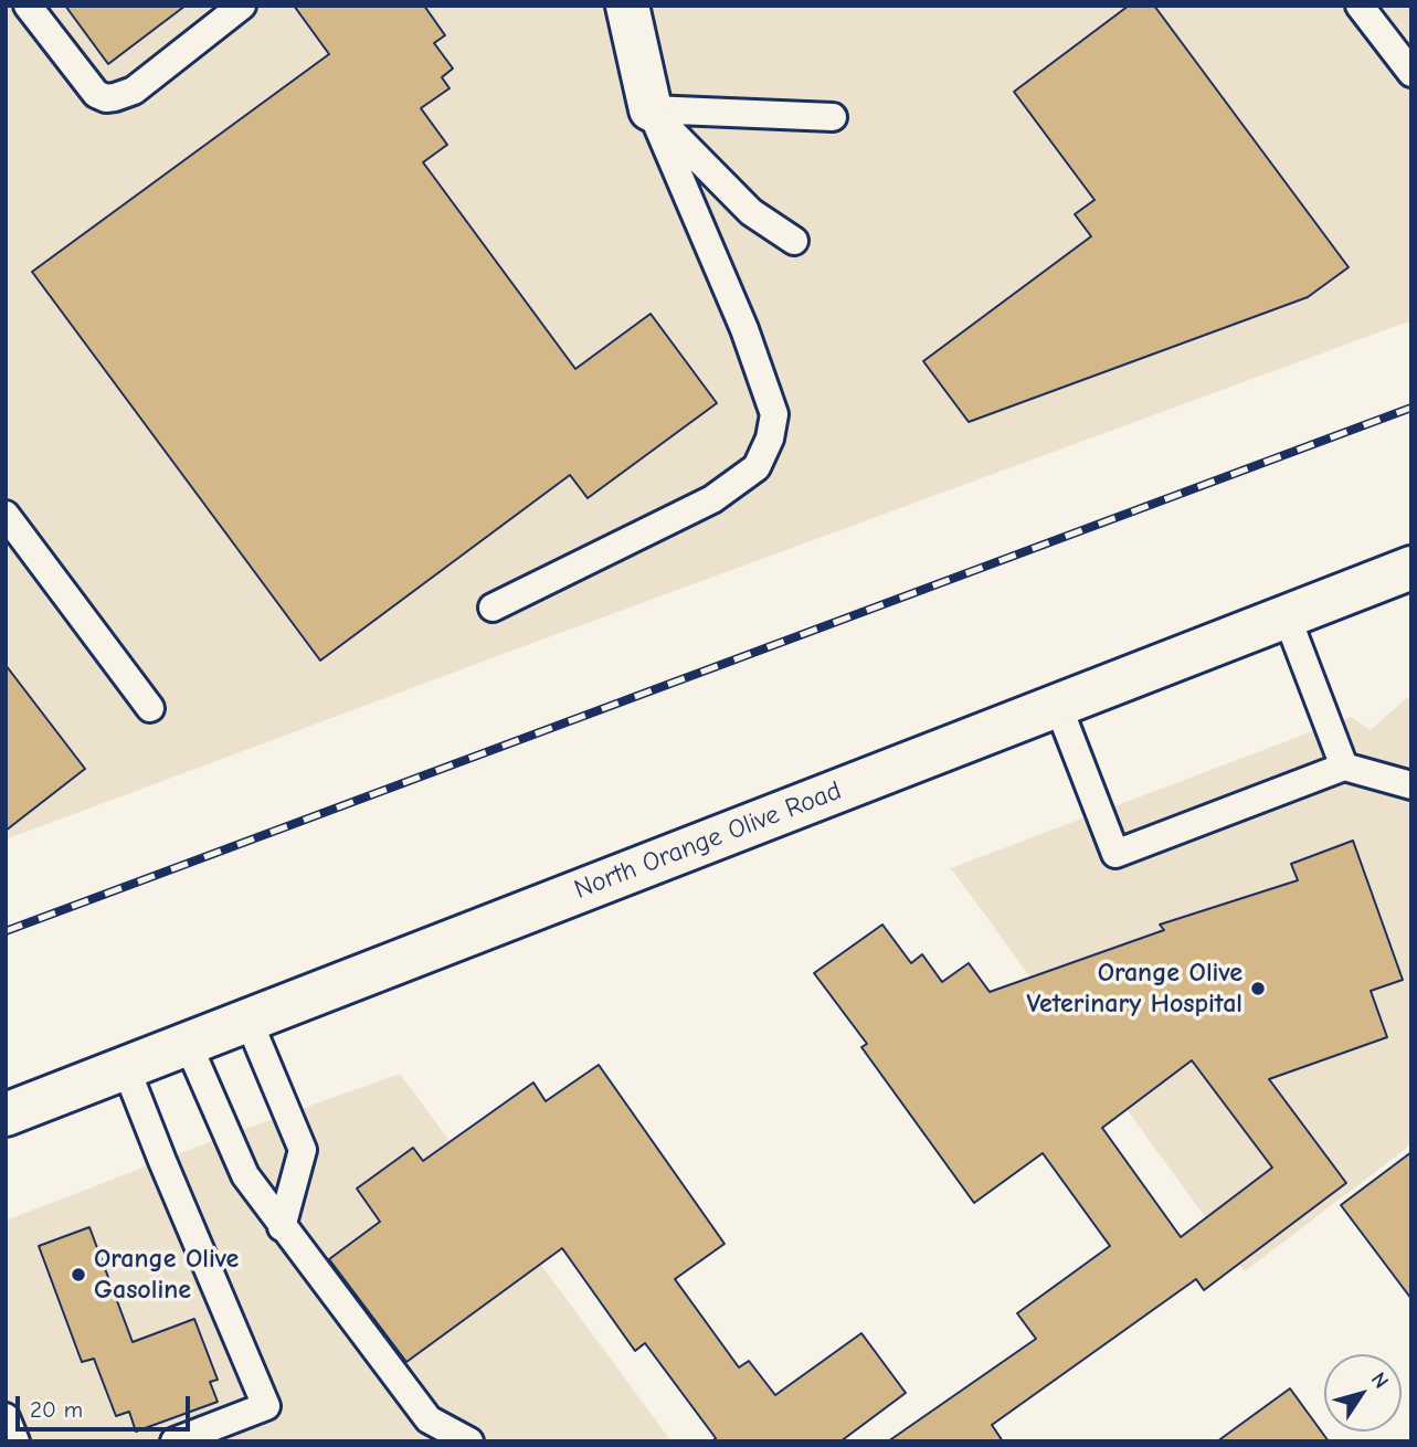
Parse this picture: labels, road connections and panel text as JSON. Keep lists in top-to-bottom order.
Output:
{
  "streets": {
    "street": ["North Orange Olive Road"]
  },
  "places": ["Orange Olive Veterinary Hospital", "Orange Olive Gasoline"],
  "scale_bar": "20 m",
  "north": "top right"
}
